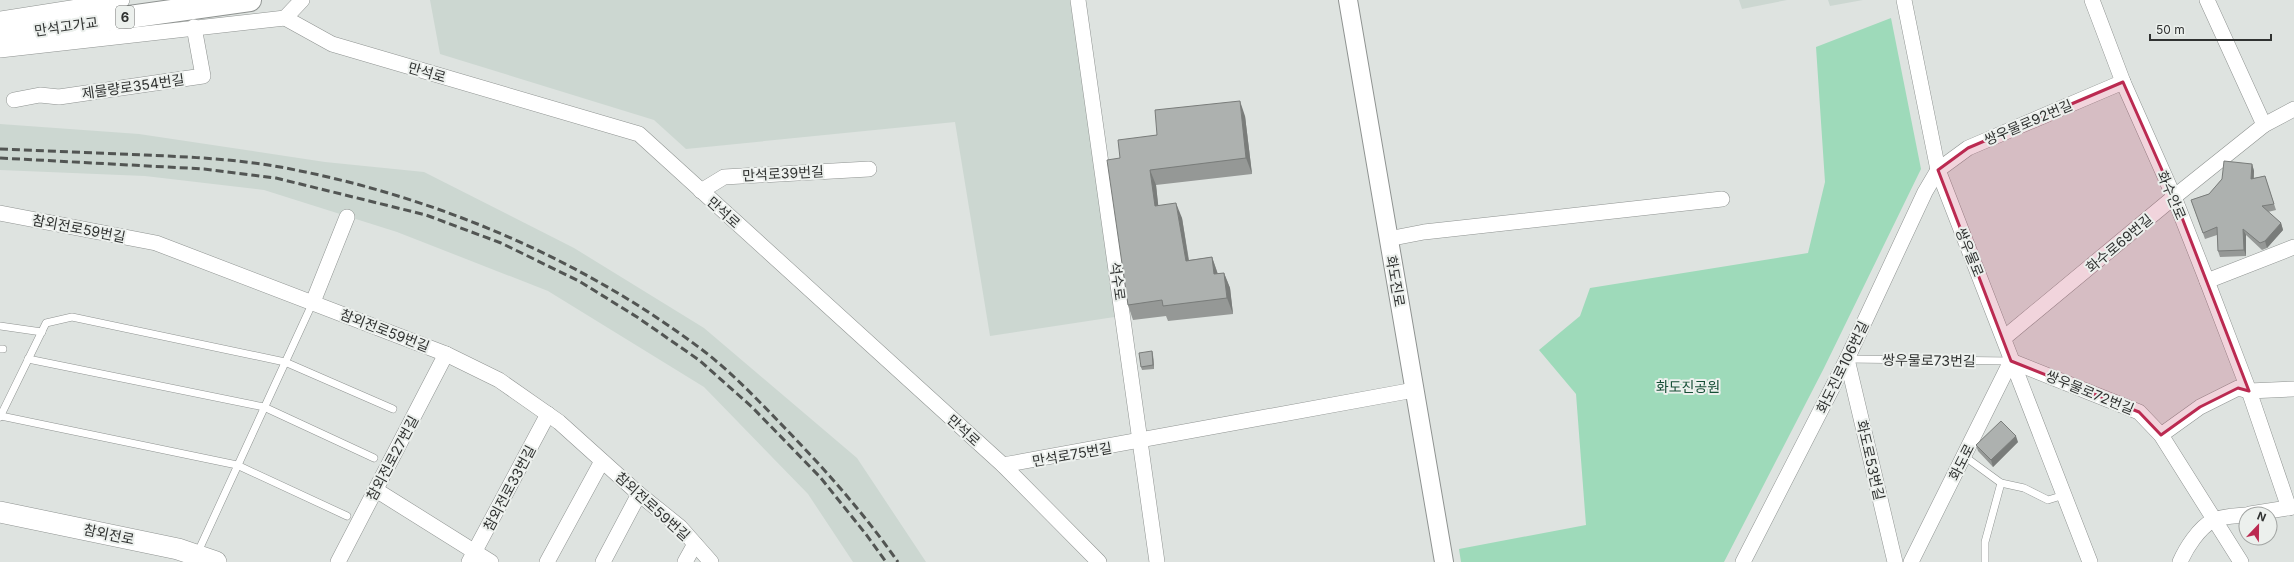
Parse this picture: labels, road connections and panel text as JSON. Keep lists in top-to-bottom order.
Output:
{
  "streets": {
    "main road": ["6", "만석고가교", "참외전로"],
    "street": [
      "만석로",
      "제물량로354번길",
      "쌍우물로92번길",
      "만석로39번길",
      "화수안로",
      "참외전로59번길",
      "화수로69번길",
      "쌍우물로",
      "석수로",
      "화도진로",
      "화도진로106번길",
      "쌍우물로72번길",
      "만석로75번길",
      "참외전로27번길",
      "화도로53번길",
      "화도로",
      "참외전로33번길"
    ],
    "lane": ["쌍우물로73번길"]
  },
  "crossings": [
    ["만석로", "만석로39번길"],
    ["만석로", "만석로75번길"],
    ["쌍우물로92번길", "화수안로"],
    ["쌍우물로92번길", "쌍우물로"],
    ["쌍우물로92번길", "화도진로106번길"],
    ["화수안로", "화수로69번길"],
    ["참외전로59번길", "참외전로27번길"],
    ["참외전로59번길", "참외전로33번길"],
    ["화수로69번길", "쌍우물로"],
    ["쌍우물로", "쌍우물로73번길"],
    ["쌍우물로", "화도진로106번길"],
    ["쌍우물로", "쌍우물로72번길"],
    ["쌍우물로", "화도로"],
    ["석수로", "만석로75번길"],
    ["화도진로", "만석로75번길"],
    ["쌍우물로73번길", "화도진로106번길"],
    ["쌍우물로73번길", "쌍우물로72번길"],
    ["쌍우물로73번길", "화도로53번길"],
    ["쌍우물로73번길", "화도로"],
    ["화도진로106번길", "화도로53번길"],
    ["쌍우물로72번길", "화도로"]
  ],
  "parks": ["화도진공원"],
  "scale_bar": "50 m",
  "north": "top"
}
